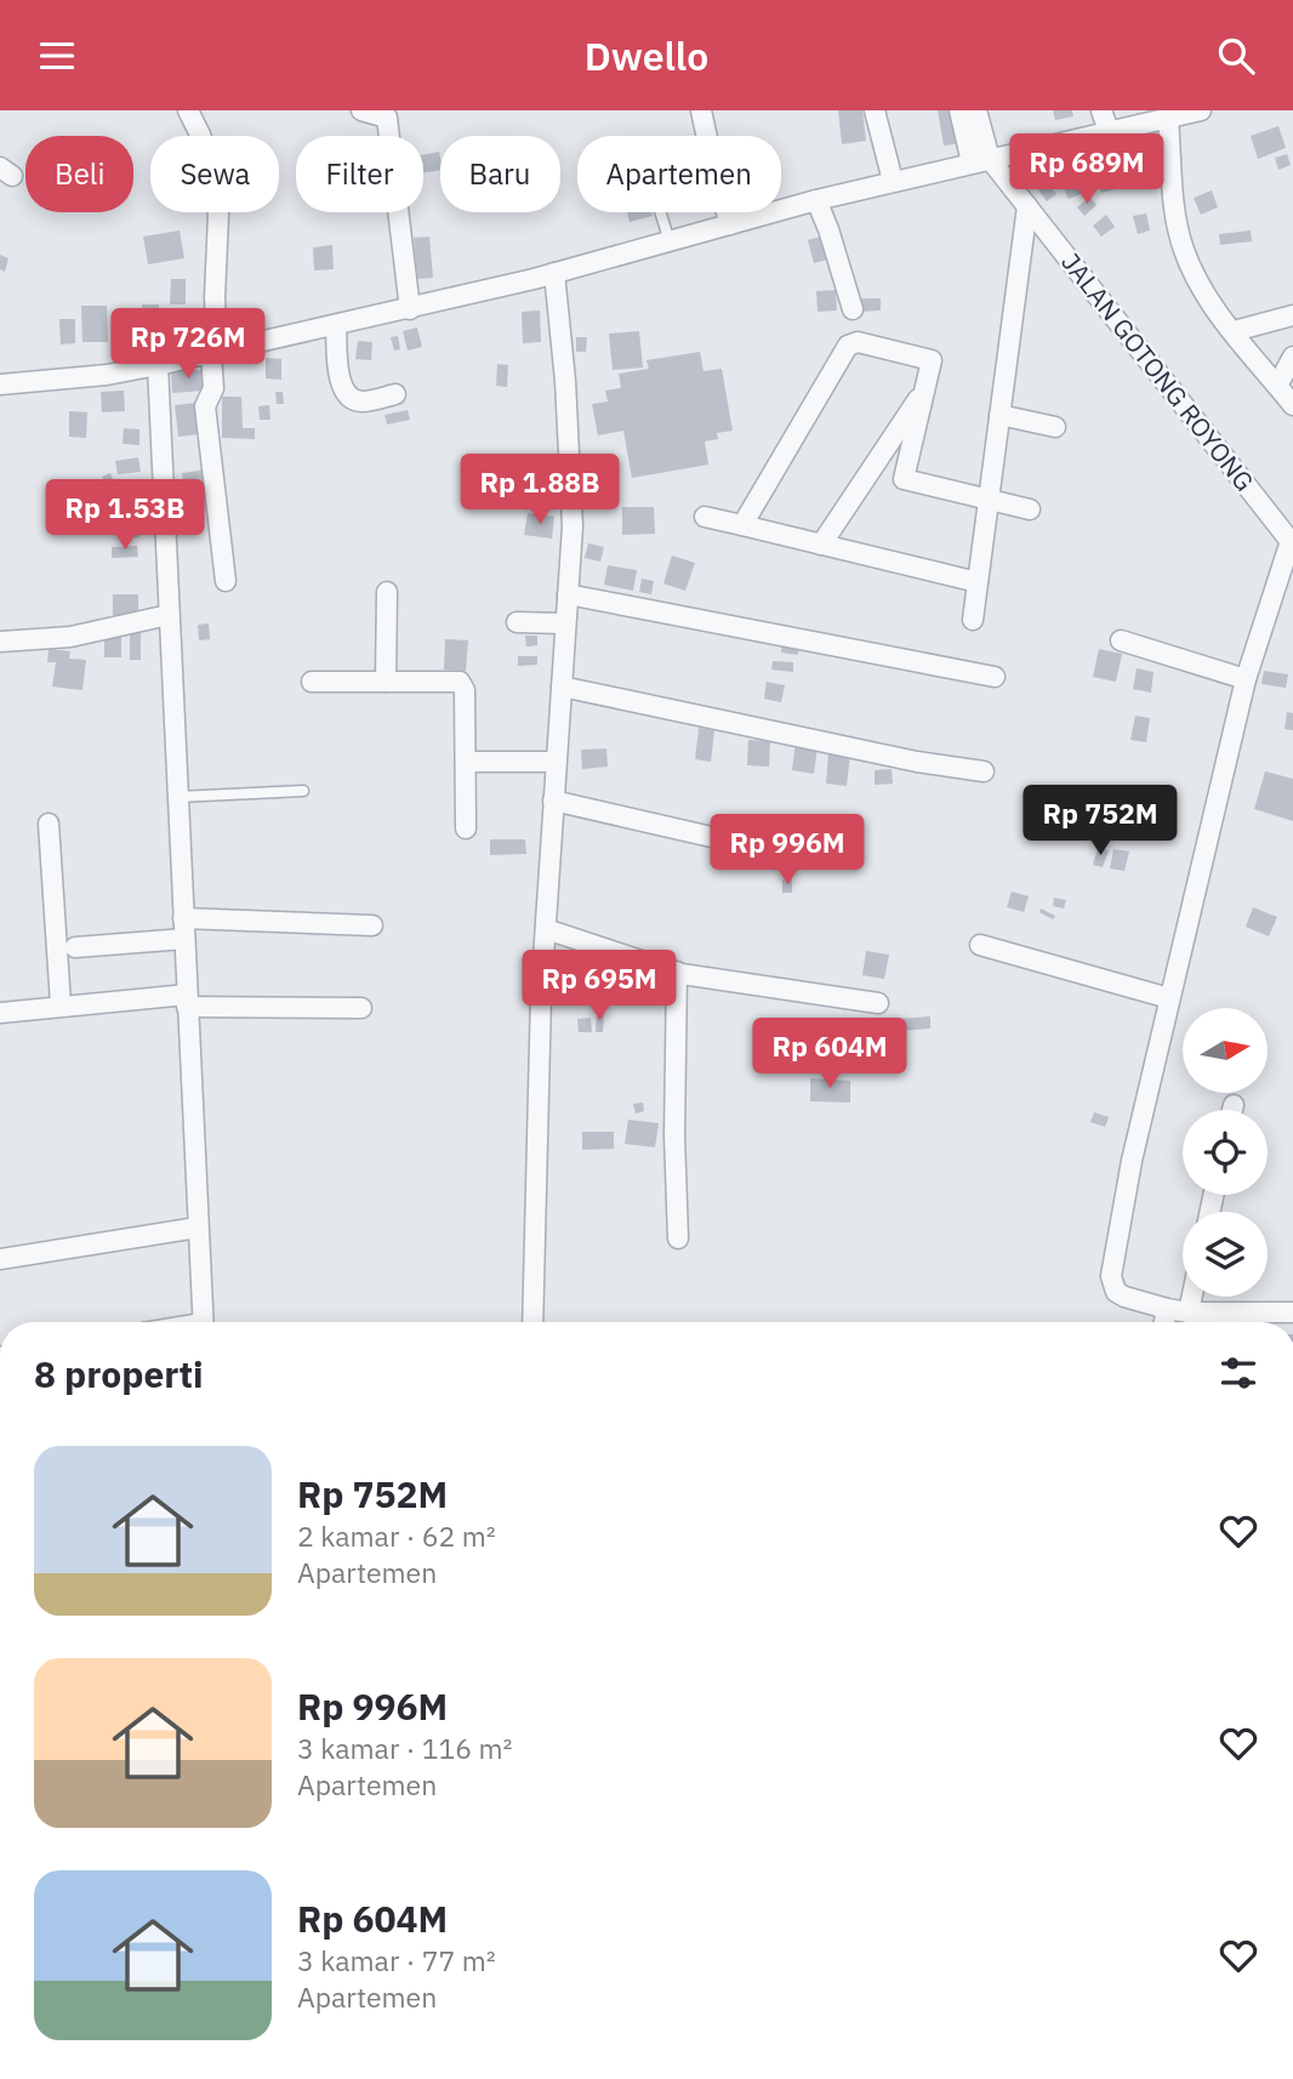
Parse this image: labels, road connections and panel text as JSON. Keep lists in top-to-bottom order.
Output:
{
  "streets": {
    "street": ["JALAN GOTONG ROYONG"]
  },
  "north": "right",
  "page": {
    "header": "Dwello",
    "price": [
      "Rp 689M",
      "Rp 726M",
      "Rp 1.88B",
      "Rp 1.53B",
      "Rp 752M",
      "Rp 996M",
      "Rp 695M",
      "Rp 604M"
    ],
    "chip": [
      "Beli",
      "Sewa",
      "Filter",
      "Baru",
      "Apartemen"
    ],
    "heading": "8 properti",
    "list": [
      {
        "name": "Rp 752M",
        "note": "2 kamar · 62 m² · Apartemen"
      },
      {
        "name": "Rp 996M",
        "note": "3 kamar · 116 m² · Apartemen"
      },
      {
        "name": "Rp 604M",
        "note": "3 kamar · 77 m² · Apartemen"
      }
    ]
  }
}
